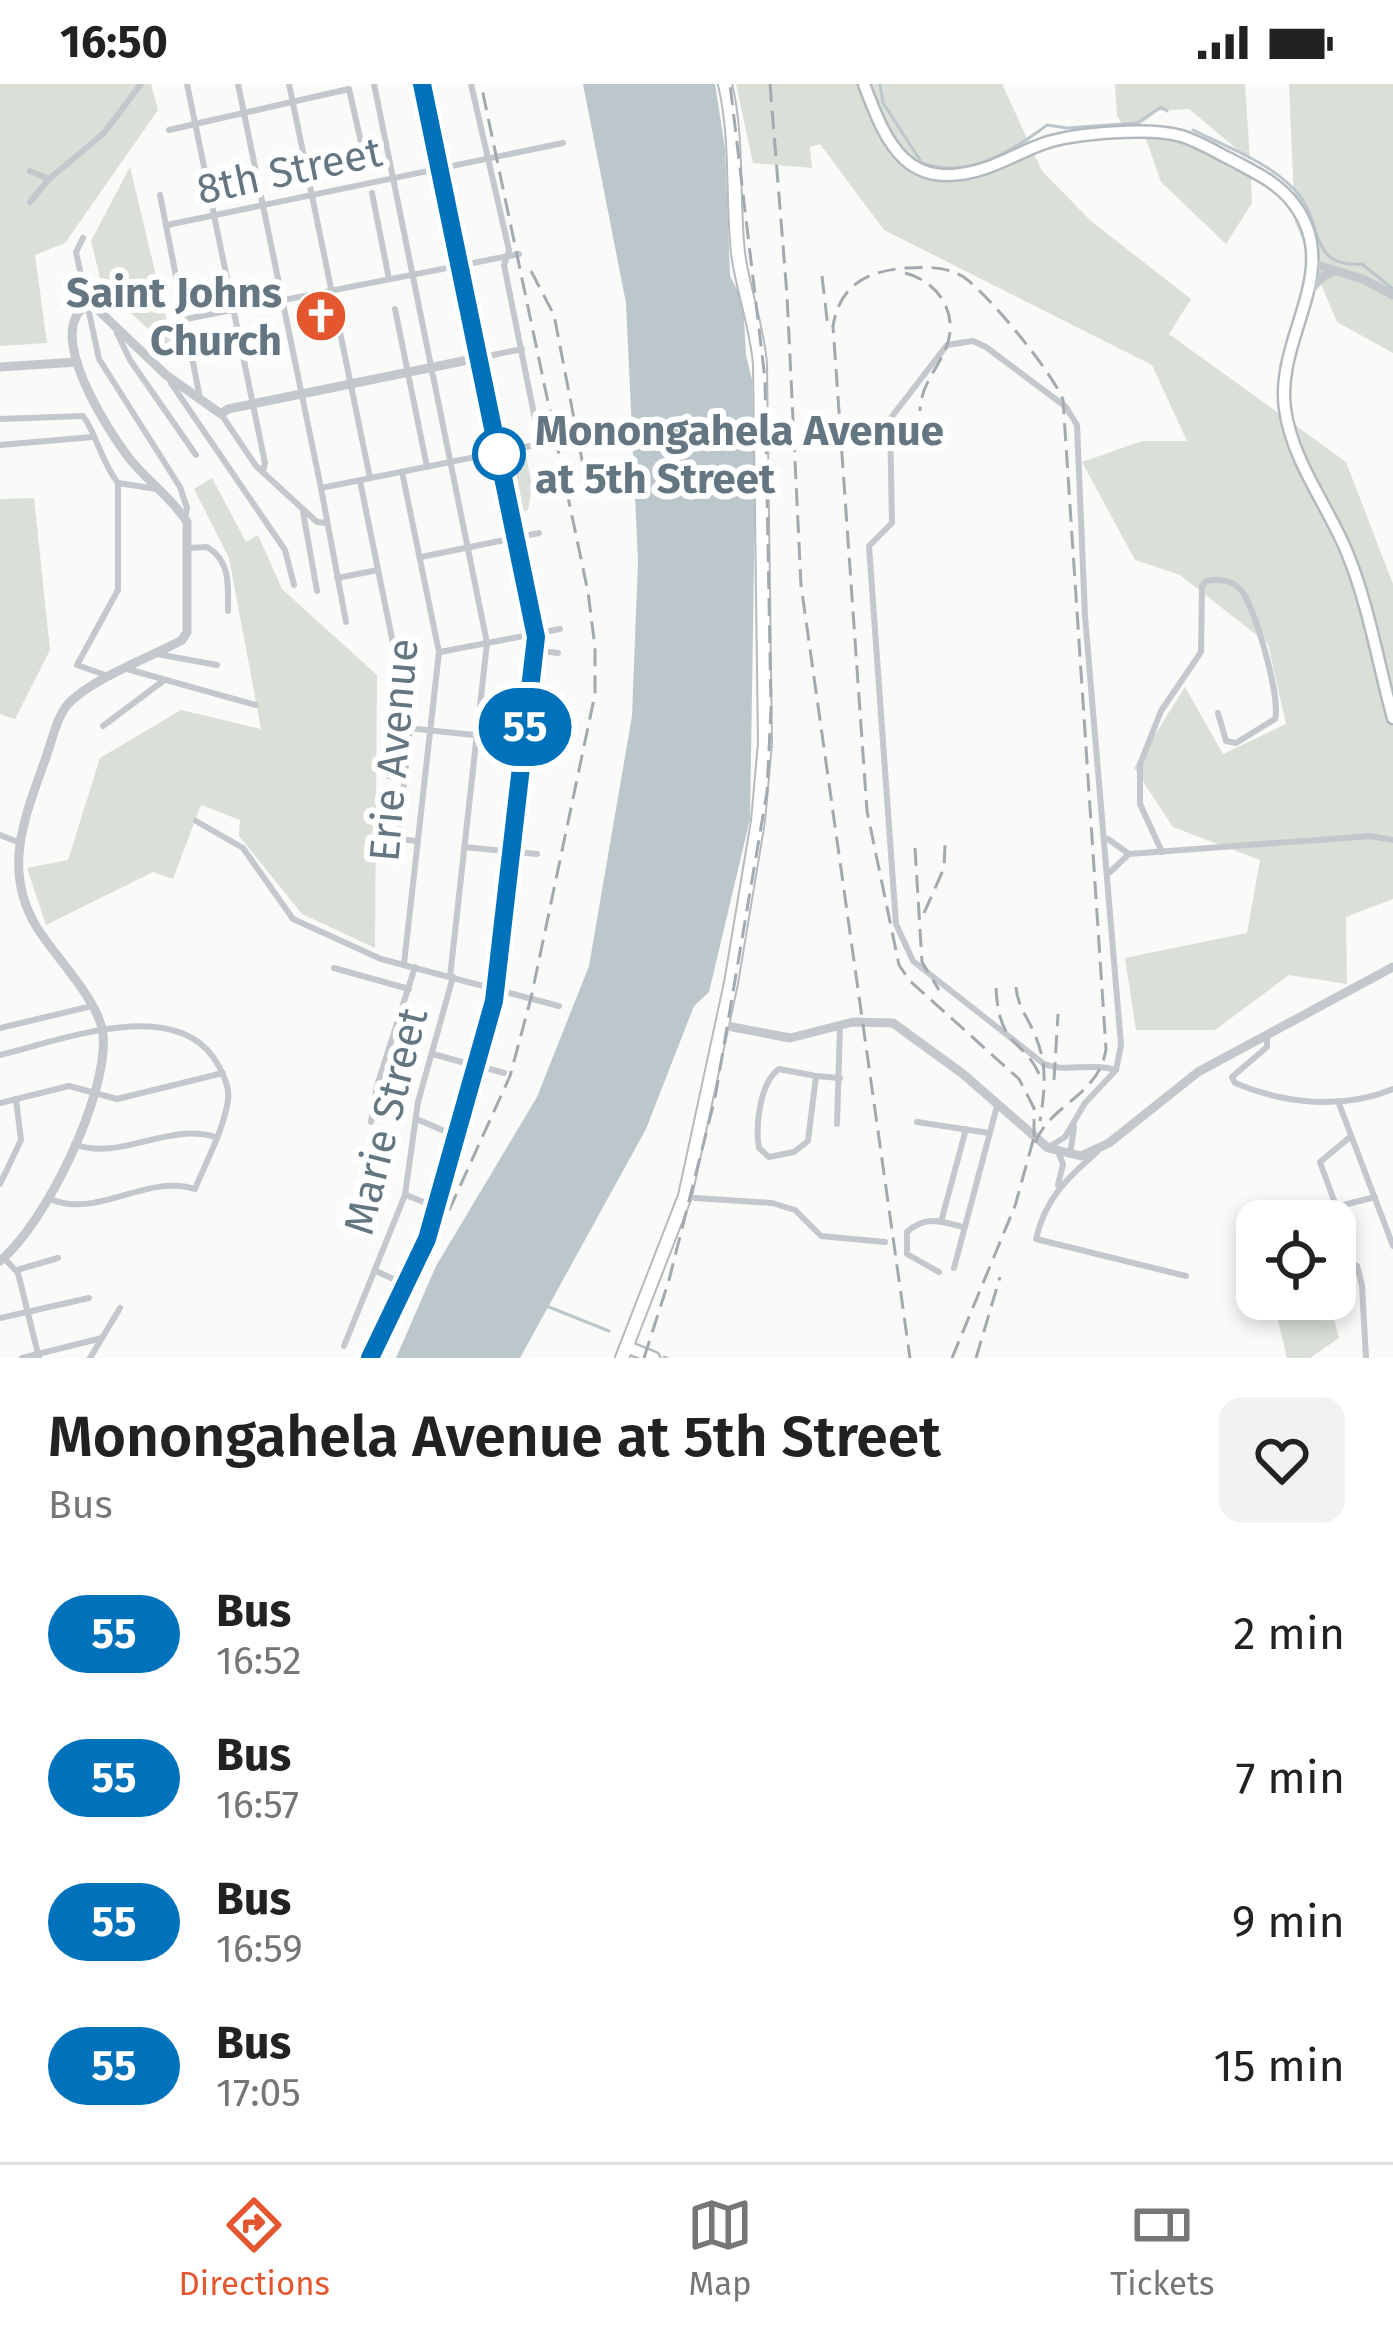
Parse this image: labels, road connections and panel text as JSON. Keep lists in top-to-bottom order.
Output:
{
  "streets": {
    "street": ["8th Street", "Erie Avenue", "Marie Street"]
  },
  "crossings": [
    ["8th Street", "Marie Street"]
  ],
  "places": {
    "church": ["Saint Johns Church"],
    "other": ["Monongahela Avenue at 5th Street"]
  },
  "lines": ["bus line 55"],
  "page": {
    "status": "16:50",
    "on_map": "55",
    "heading": ["Monongahela Avenue at 5th Street", "Bus"],
    "list": [
      {
        "mark": "55",
        "name": "Bus",
        "note": "16:52",
        "value": "2 min"
      },
      {
        "mark": "55",
        "name": "Bus",
        "note": "16:57",
        "value": "7 min"
      },
      {
        "mark": "55",
        "name": "Bus",
        "note": "16:59",
        "value": "9 min"
      },
      {
        "mark": "55",
        "name": "Bus",
        "note": "17:05",
        "value": "15 min"
      }
    ],
    "tabs": ["Directions", "Map", "Tickets"]
  }
}
